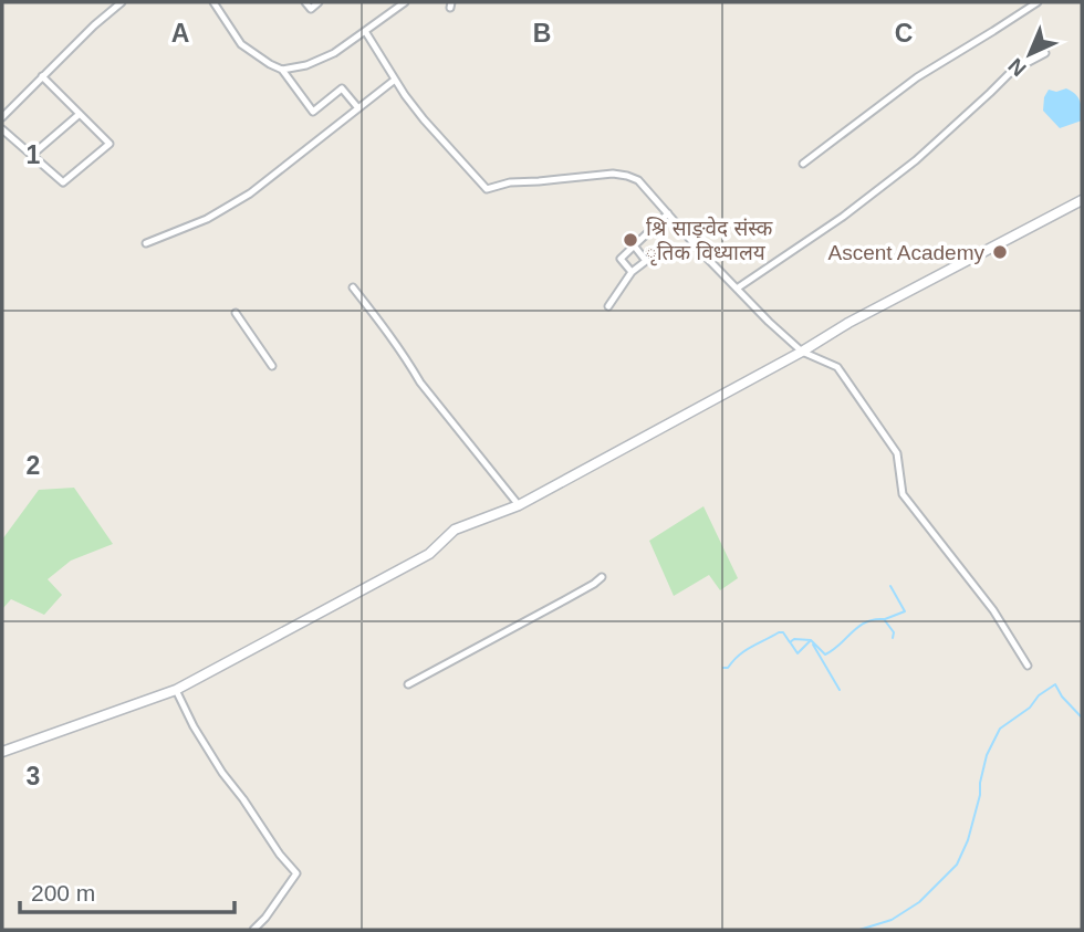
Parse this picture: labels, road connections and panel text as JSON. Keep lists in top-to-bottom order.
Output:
{
  "places": ["श्रि साङ्वेद संस्क ृतिक विध्यालय", "Ascent Academy"],
  "scale_bar": "200 m",
  "north": "bottom left",
  "grid": {
    "columns": ["A", "B", "C"],
    "rows": ["1", "2", "3"]
  }
}
